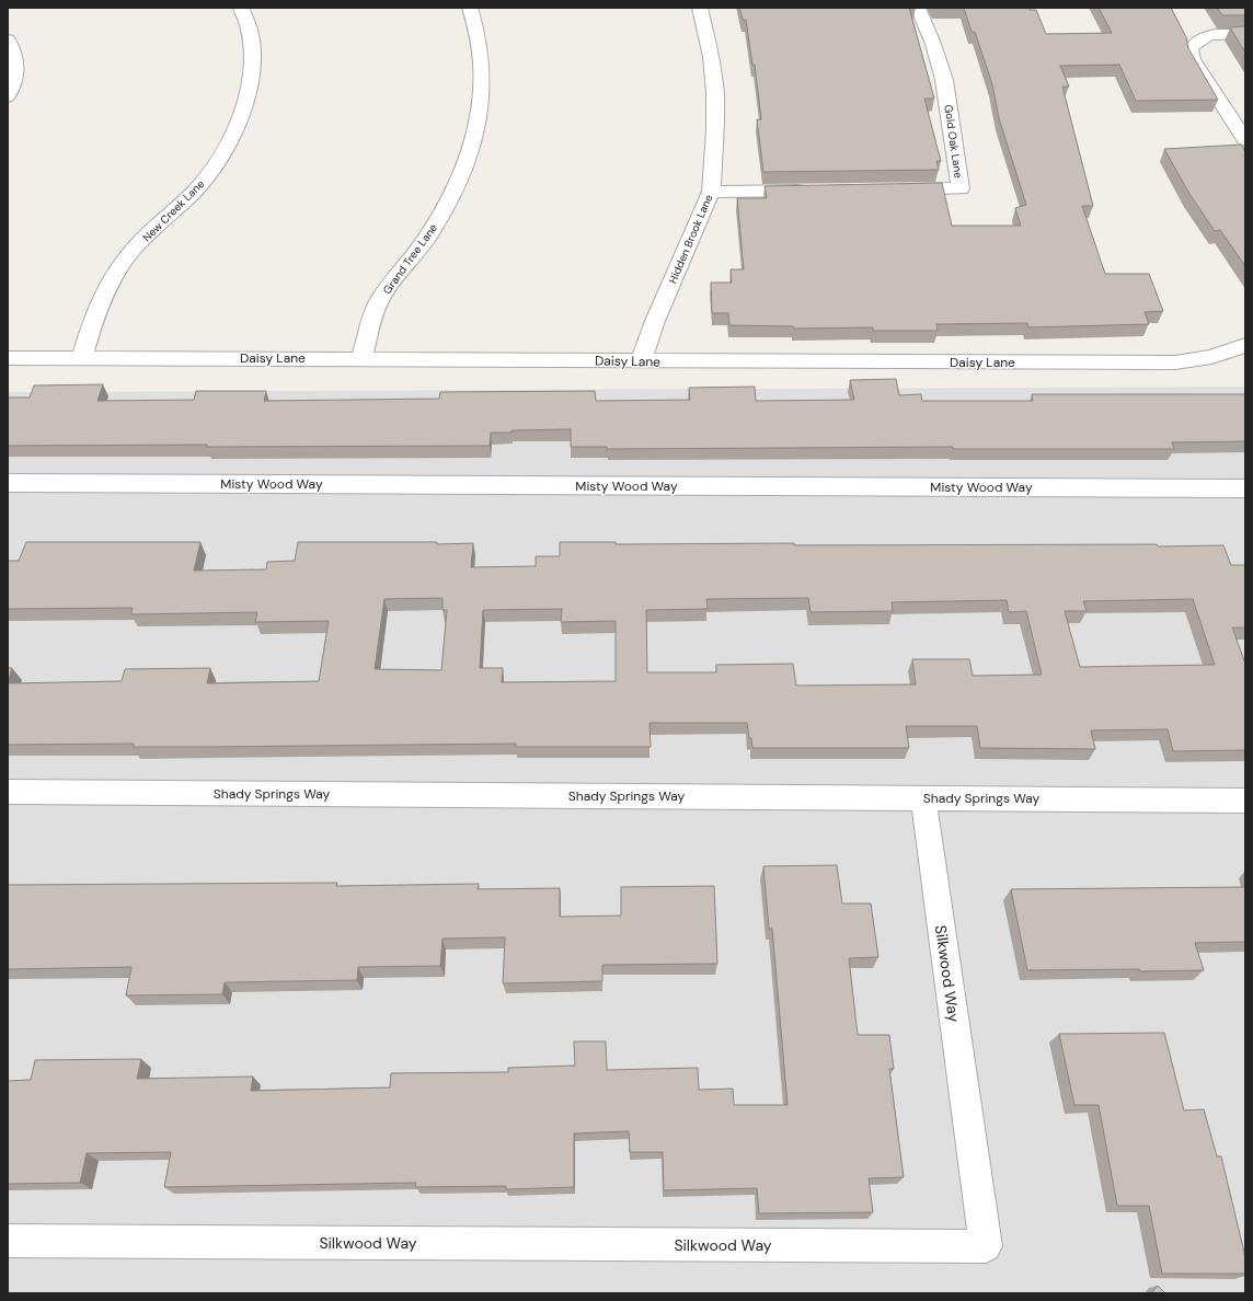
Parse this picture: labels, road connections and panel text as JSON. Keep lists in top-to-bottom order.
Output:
{
  "streets": {
    "street": [
      "Gold Oak Lane",
      "New Creek Lane",
      "Hidden Brook Lane",
      "Grand Tree Lane",
      "Daisy Lane",
      "Misty Wood Way",
      "Shady Springs Way",
      "Silkwood Way"
    ]
  },
  "crossings": [
    ["New Creek Lane", "Daisy Lane"],
    ["Hidden Brook Lane", "Daisy Lane"],
    ["Grand Tree Lane", "Daisy Lane"],
    ["Shady Springs Way", "Silkwood Way"]
  ]
}
